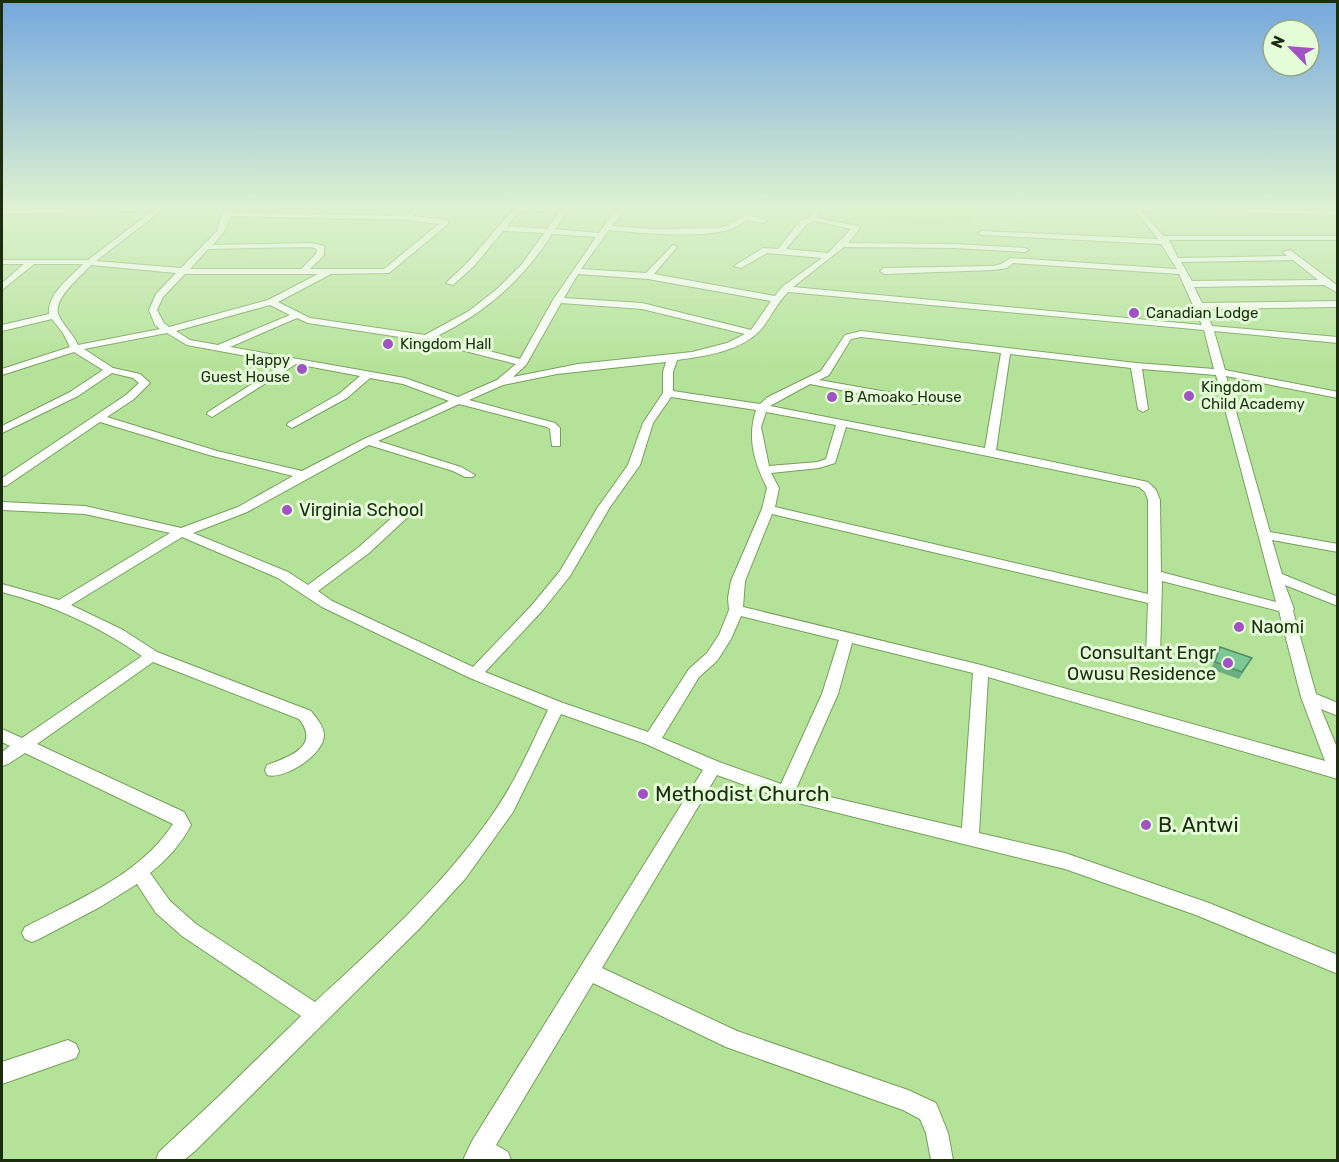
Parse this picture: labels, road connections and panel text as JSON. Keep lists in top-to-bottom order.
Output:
{
  "places": [
    "Canadian Lodge",
    "Kingdom Hall",
    "Happy Guest House",
    "Kingdom Child Academy",
    "B Amoako House",
    "Virginia School",
    "Naomi",
    "Consultant Engr Owusu Residence",
    "Methodist Church",
    "B. Antwi"
  ],
  "north": "top left"
}
